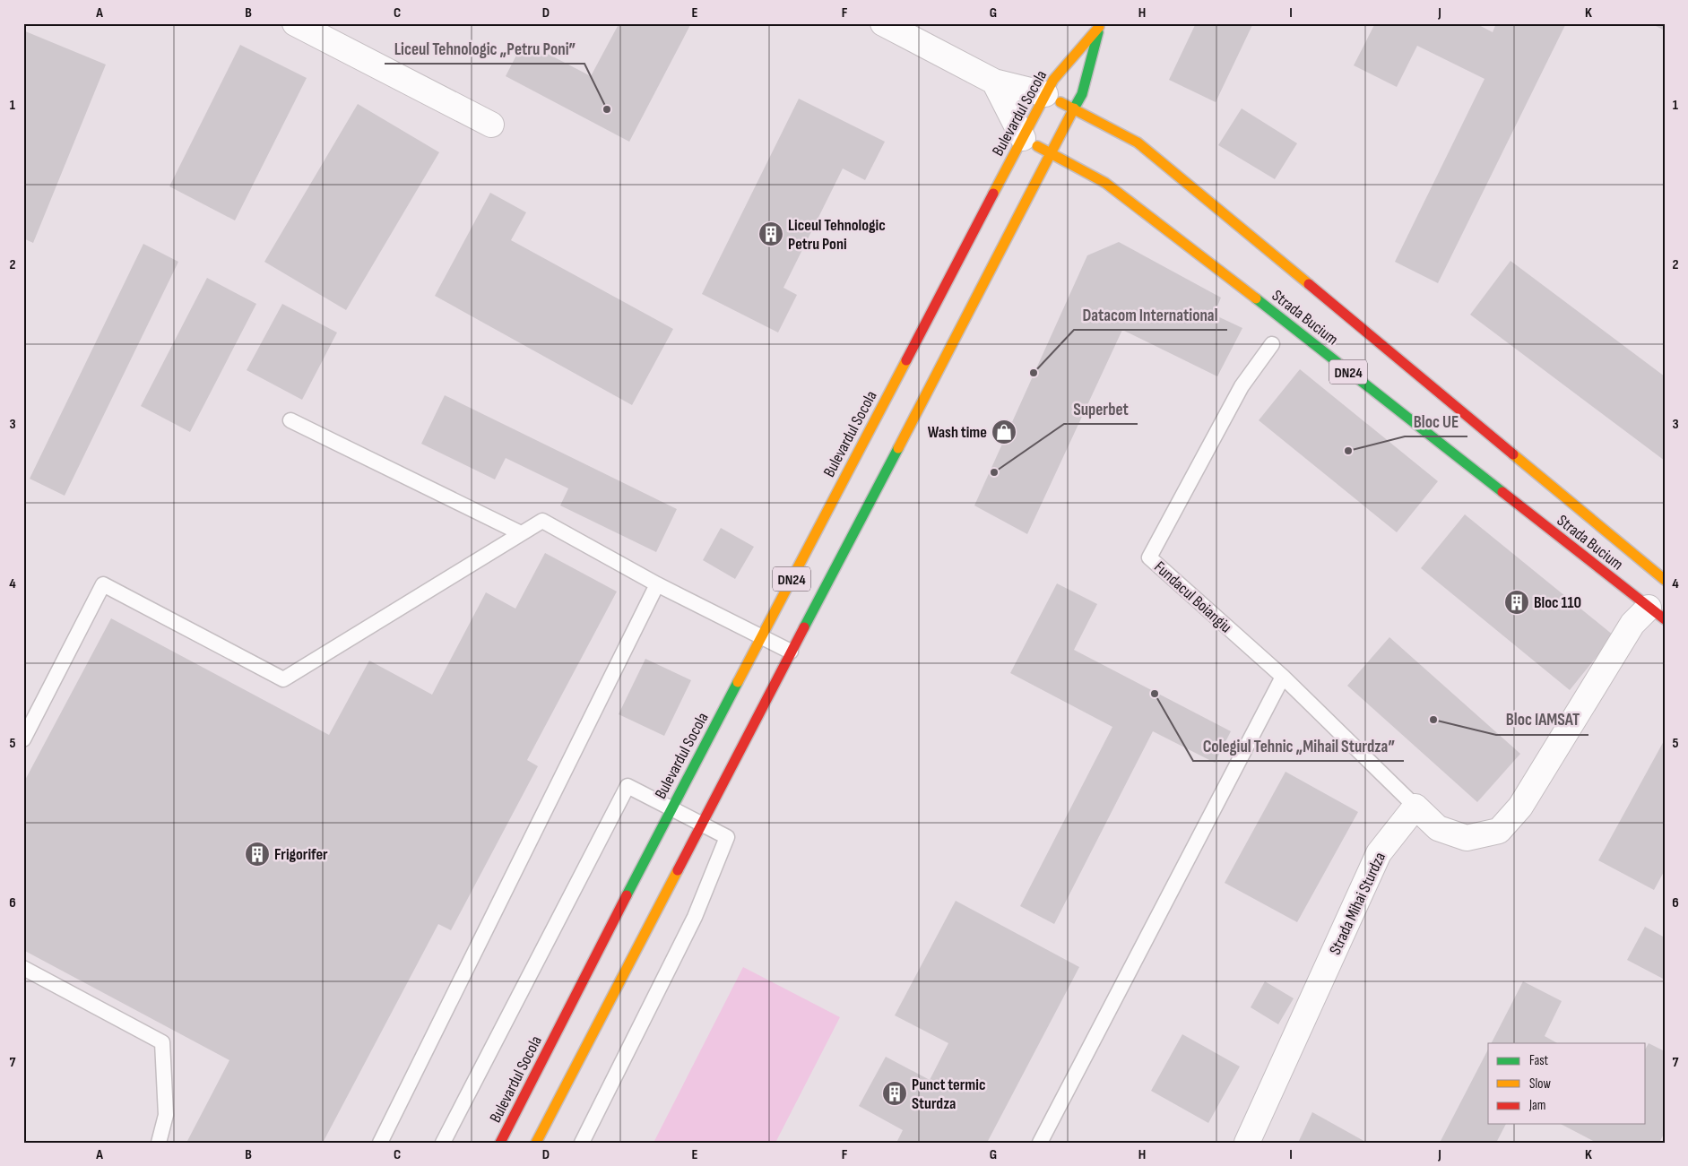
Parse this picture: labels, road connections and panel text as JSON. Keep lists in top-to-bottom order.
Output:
{
  "streets": {
    "main road": ["Bulevardul Socola", "Strada Bucium", "DN24"],
    "street": ["Strada Mihai Sturdza"],
    "lane": ["Fundacul Boiangiu"]
  },
  "crossings": [
    ["Bulevardul Socola", "Strada Bucium"],
    ["Fundacul Boiangiu", "Strada Mihai Sturdza"]
  ],
  "places": {
    "other": [
      "Liceul Tehnologic „Petru Poni”",
      "Datacom International",
      "Bloc UE",
      "Superbet",
      "Colegiul Tehnic „Mihail Sturdza”",
      "Bloc IAMSAT"
    ],
    "building": [
      "Liceul Tehnologic Petru Poni",
      "Bloc 110",
      "Frigorifer",
      "Punct termic Sturdza"
    ],
    "shop": ["Wash time"]
  },
  "legend": ["Fast", "Slow", "Jam"],
  "grid": {
    "columns": [
      "A",
      "B",
      "C",
      "D",
      "E",
      "F",
      "G",
      "H",
      "I",
      "J",
      "K"
    ],
    "rows": [
      "1",
      "2",
      "3",
      "4",
      "5",
      "6",
      "7"
    ]
  }
}
